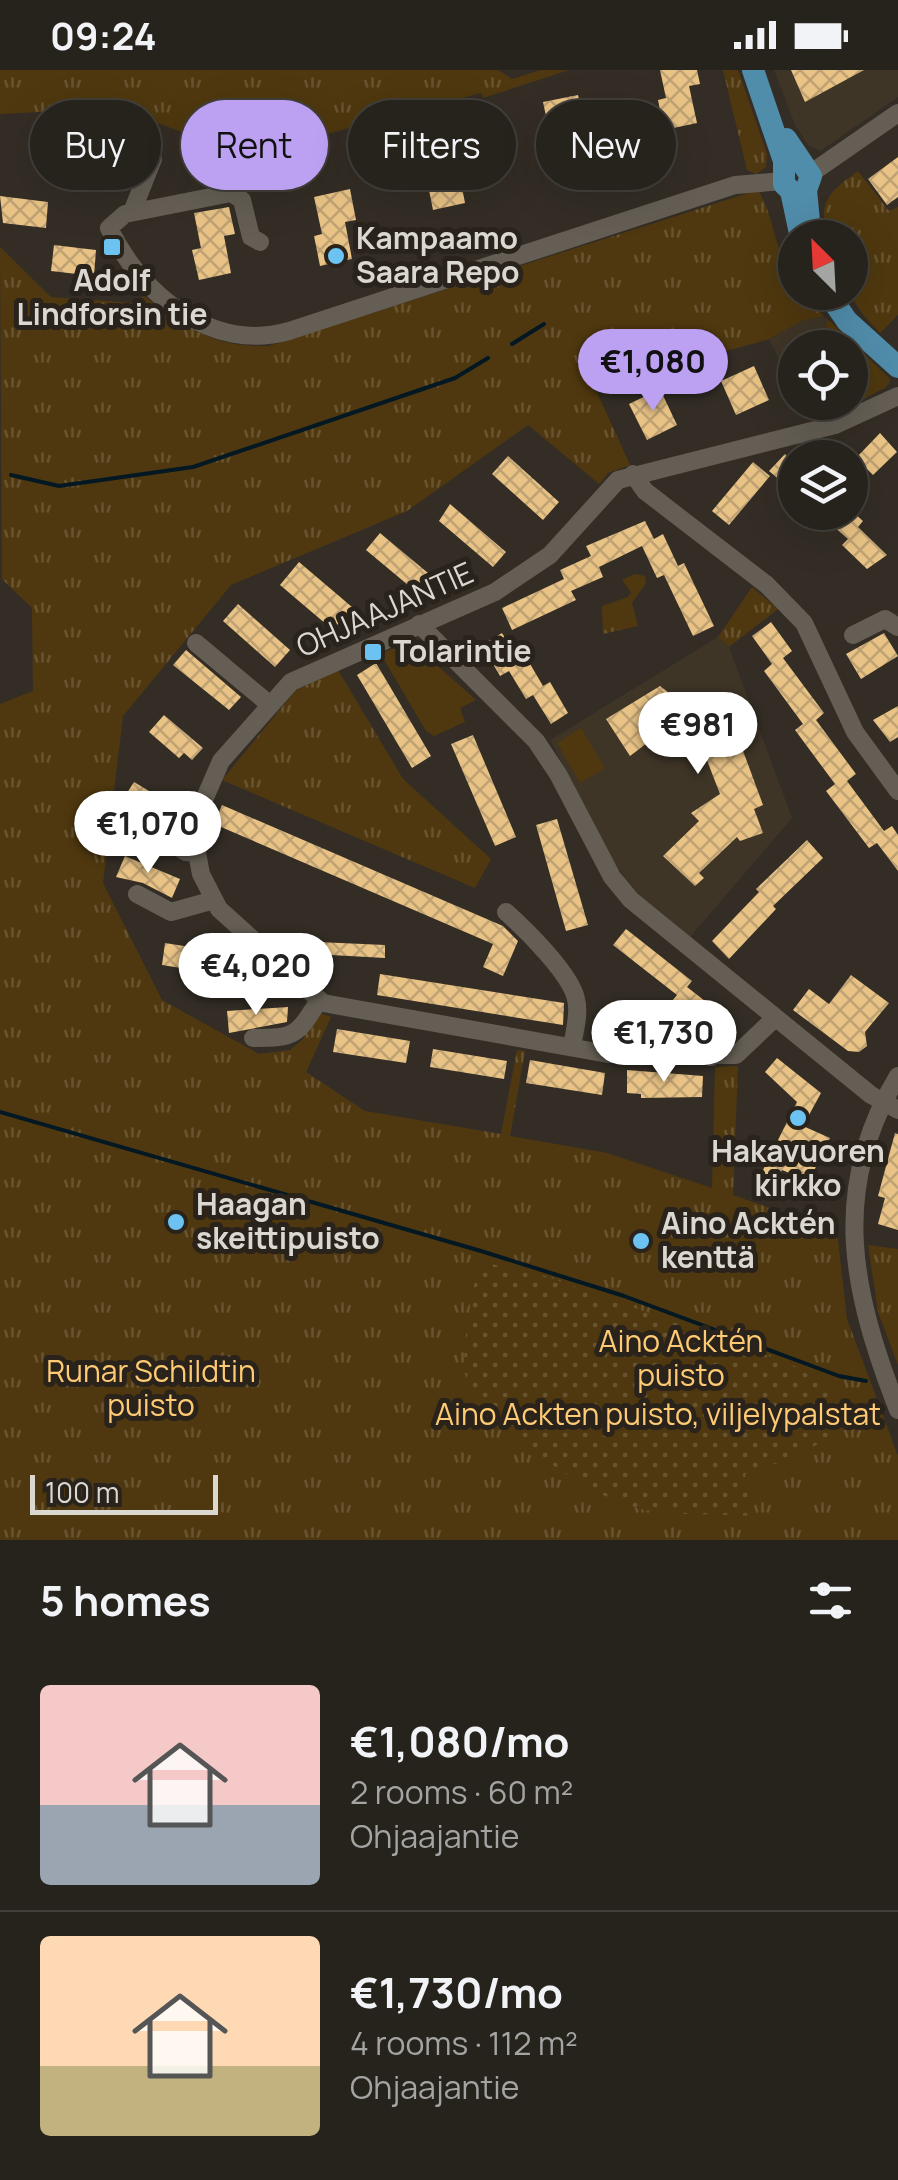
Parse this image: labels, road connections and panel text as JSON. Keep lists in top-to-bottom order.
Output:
{
  "streets": {
    "street": ["OHJAAJANTIE"]
  },
  "parks": ["Aino Acktén puisto", "Runar Schildtin puisto", "Aino Ackten puisto, viljelypalstat"],
  "places": {
    "transit": ["Adolf Lindforsin tie", "Tolarintie"],
    "other": [
      "Kampaamo Saara Repo",
      "Hakavuoren kirkko",
      "Haagan skeittipuisto",
      "Aino Acktén kenttä"
    ]
  },
  "scale_bar": "100 m",
  "north": "top left",
  "page": {
    "status": "09:24",
    "chip": [
      "Buy",
      "Rent",
      "Filters",
      "New"
    ],
    "price": [
      "€1,080",
      "€981",
      "€1,070",
      "€4,020",
      "€1,730"
    ],
    "scale": "100 m",
    "heading": "5 homes",
    "list": [
      {
        "name": "€1,080/mo",
        "note": "2 rooms · 60 m² · Ohjaajantie"
      },
      {
        "name": "€1,730/mo",
        "note": "4 rooms · 112 m² · Ohjaajantie"
      }
    ]
  }
}
